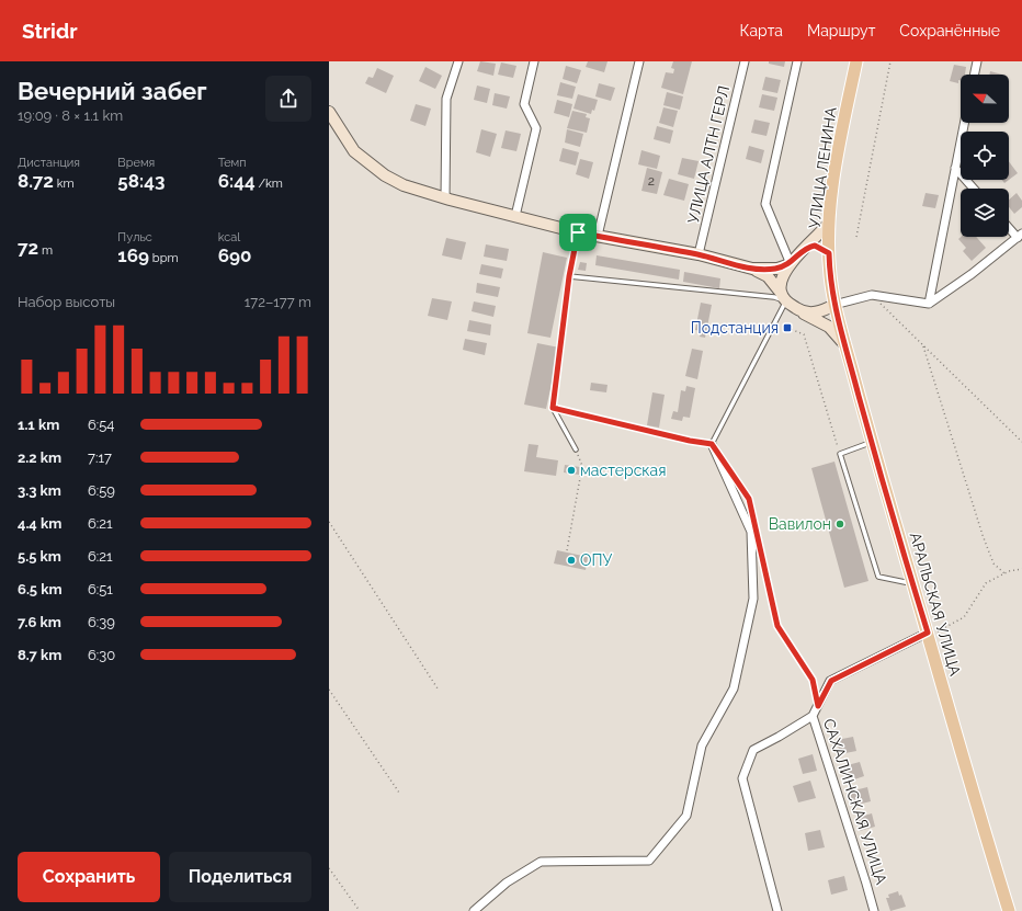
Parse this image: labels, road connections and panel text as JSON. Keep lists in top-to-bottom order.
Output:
{
  "streets": {
    "main road": ["УЛИЦА ЛЕНИНА", "АРАЛЬСКАЯ УЛИЦА"],
    "street": ["УЛИЦА АЛТН ГЕРЛ", "САХАЛИНСКАЯ УЛИЦА"]
  },
  "crossings": [
    ["УЛИЦА ЛЕНИНА", "АРАЛЬСКАЯ УЛИЦА"],
    ["АРАЛЬСКАЯ УЛИЦА", "САХАЛИНСКАЯ УЛИЦА"]
  ],
  "places": {
    "transit": ["Подстанция"],
    "other": ["мастерская", "Вавилон", "ОПУ"]
  },
  "house_numbers": ["2"],
  "north": "left",
  "page": {
    "header": "Stridr",
    "nav": ["Карта", "Маршрут", "Сохранённые"],
    "heading": ["Вечерний забег", "19:09 · 8 × 1.1 km"],
    "stats": [
      ["Дистанция", "8.72 km"],
      ["Время", "58:43"],
      ["Темп", "6:44 /km"],
      ["72 m"],
      ["Пульс", "169 bpm"],
      ["kcal", "690"]
    ],
    "chart": ["Набор высоты", "172–177 m"],
    "list": [
      {
        "name": "1.1 km",
        "note": "6:54"
      },
      {
        "name": "2.2 km",
        "note": "7:17"
      },
      {
        "name": "3.3 km",
        "note": "6:59"
      },
      {
        "name": "4.4 km",
        "note": "6:21"
      },
      {
        "name": "5.5 km",
        "note": "6:21"
      },
      {
        "name": "6.5 km",
        "note": "6:51"
      },
      {
        "name": "7.6 km",
        "note": "6:39"
      },
      {
        "name": "8.7 km",
        "note": "6:30"
      }
    ],
    "buttons": ["Сохранить", "Поделиться"]
  }
}
